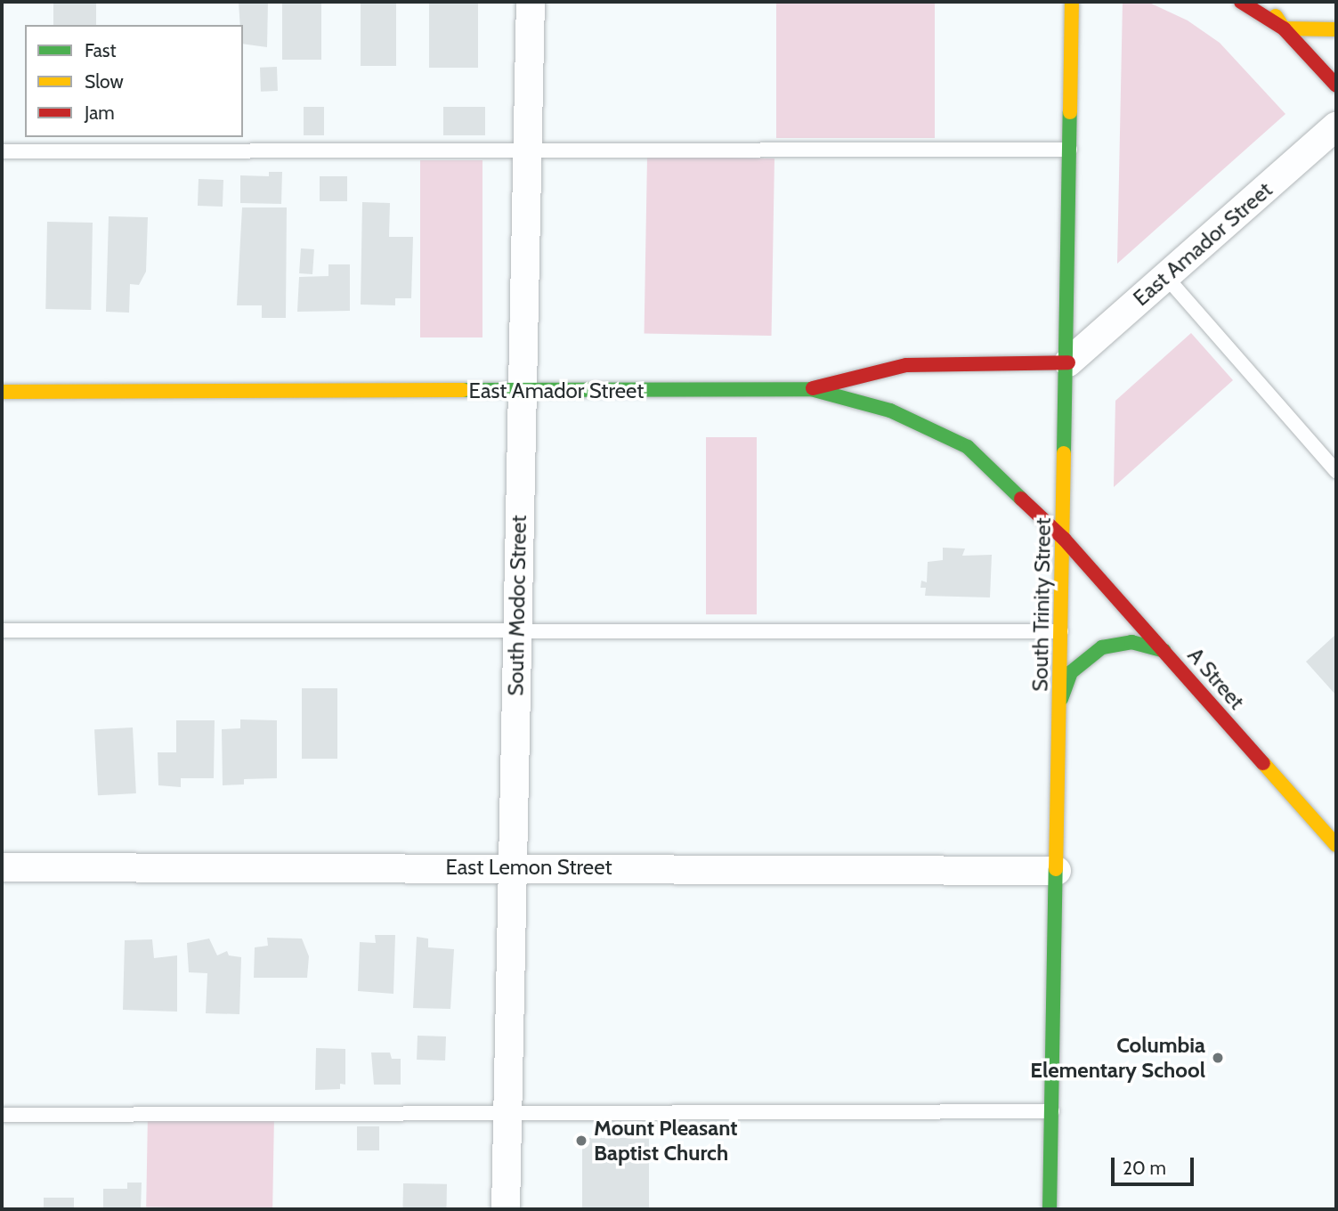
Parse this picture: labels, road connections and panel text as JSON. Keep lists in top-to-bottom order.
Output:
{
  "streets": {
    "main road": ["East Amador Street", "South Trinity Street", "A Street"],
    "street": ["South Modoc Street", "East Lemon Street"]
  },
  "crossings": [
    ["East Amador Street", "South Trinity Street"],
    ["East Amador Street", "South Modoc Street"],
    ["East Amador Street", "A Street"],
    ["South Trinity Street", "A Street"],
    ["South Trinity Street", "East Lemon Street"],
    ["South Modoc Street", "East Lemon Street"]
  ],
  "places": ["Columbia Elementary School", "Mount Pleasant Baptist Church"],
  "legend": ["Fast", "Slow", "Jam"],
  "scale_bar": "20 m"
}
